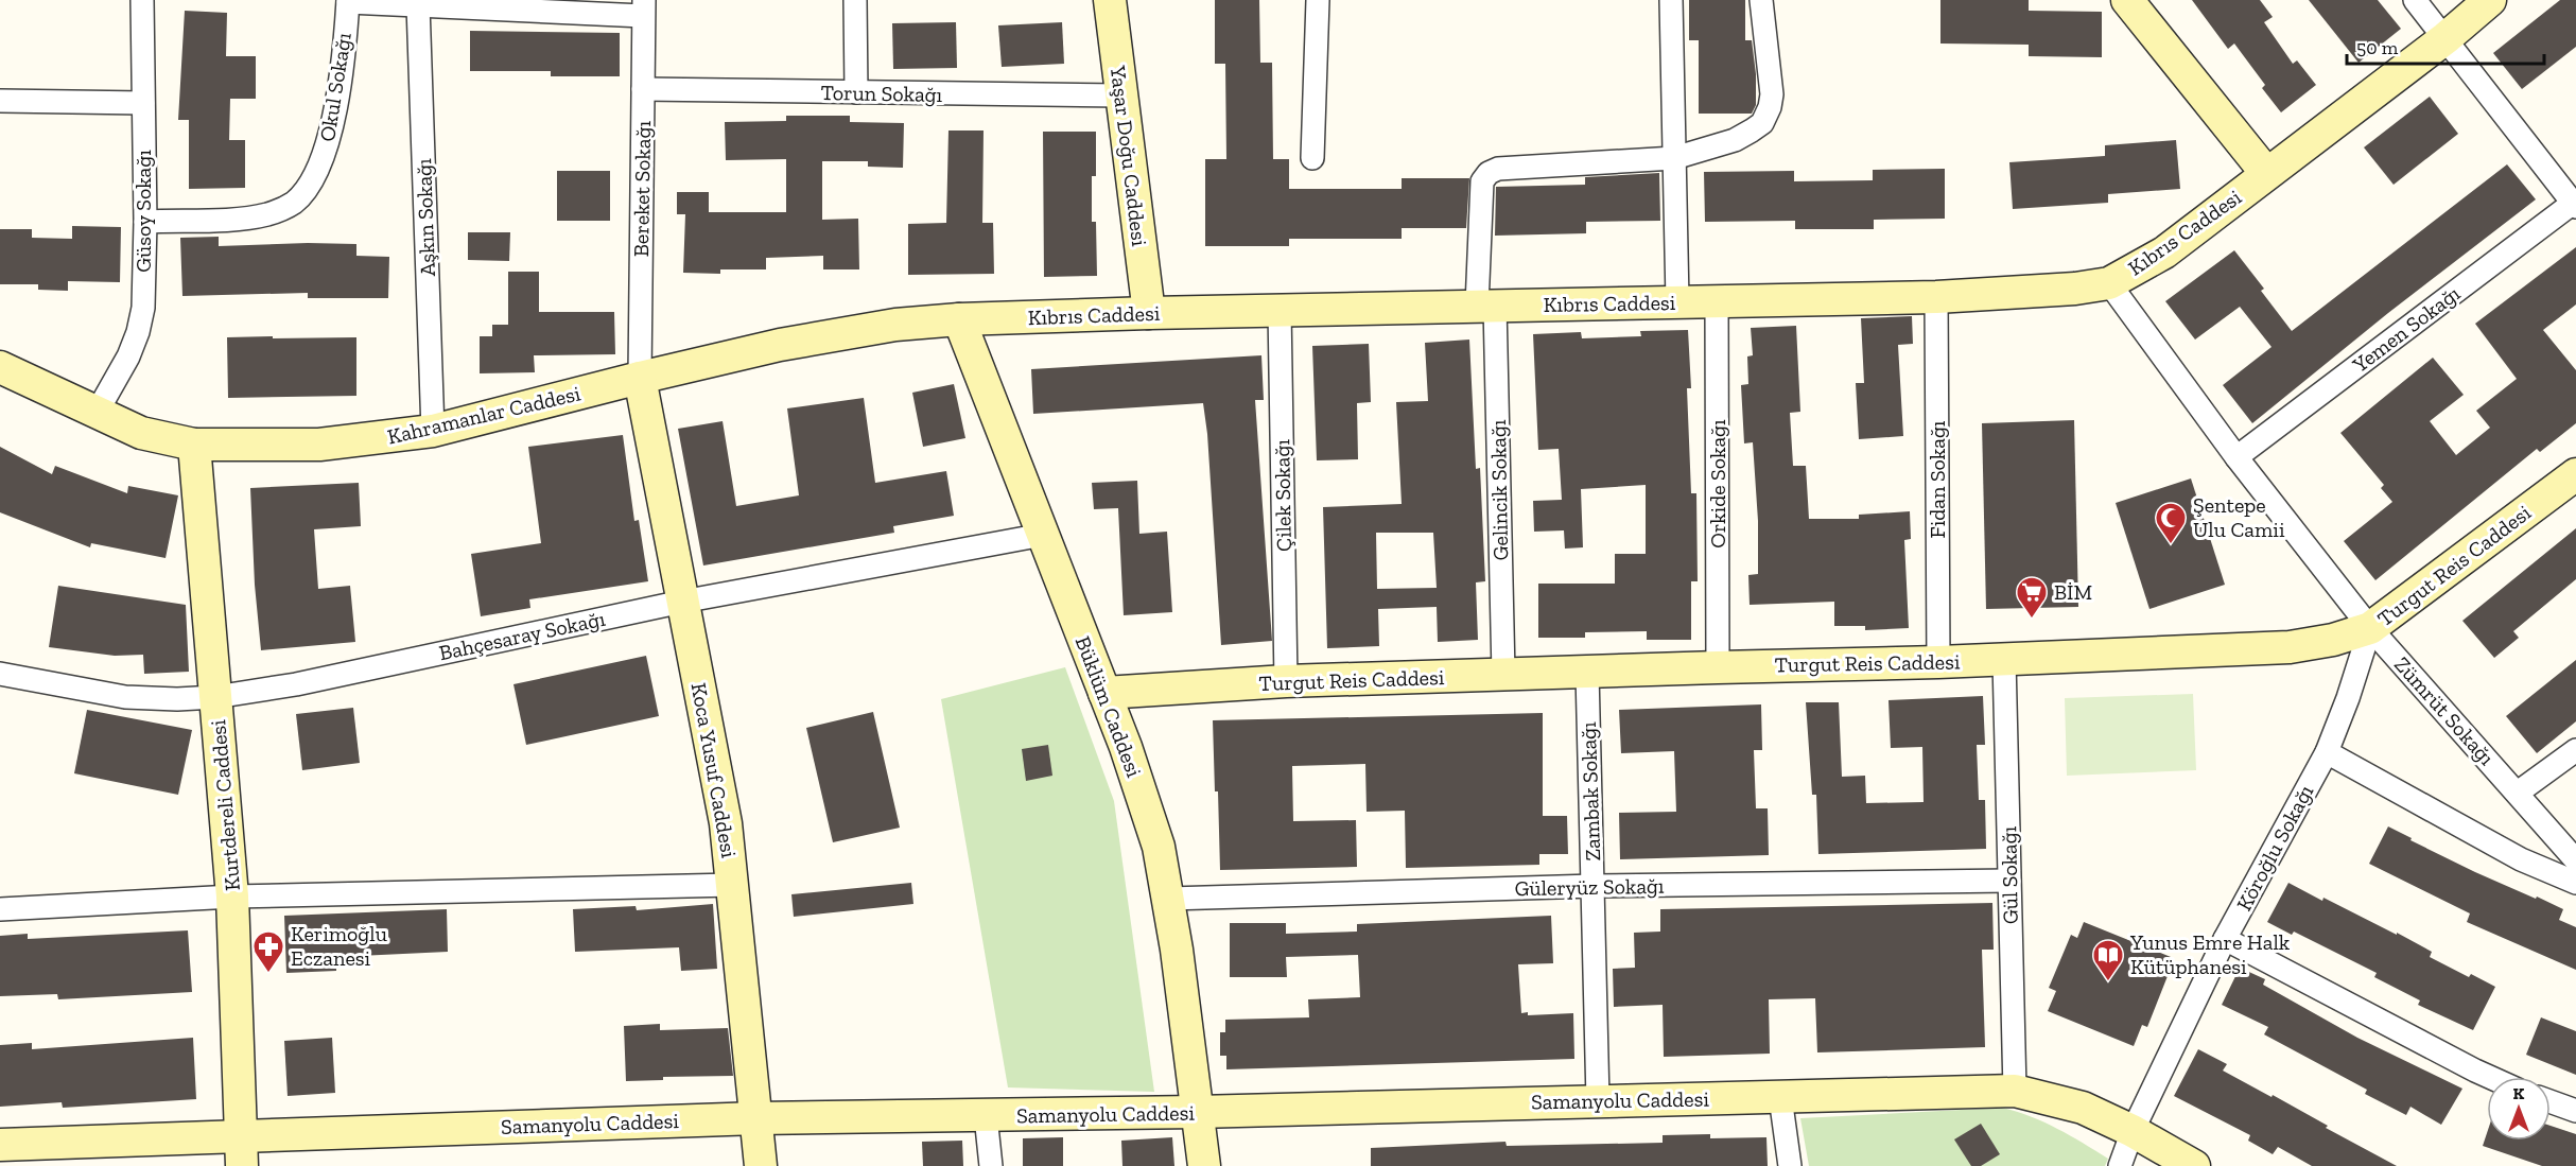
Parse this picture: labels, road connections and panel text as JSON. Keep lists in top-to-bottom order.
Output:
{
  "streets": {
    "street": [
      "Okul Sokağı",
      "Torun Sokağı",
      "Yaşar Doğu Caddesi",
      "Bereket Sokağı",
      "Güsoy Sokağı",
      "Aşkın Sokağı",
      "Kıbrıs Caddesi",
      "Yemen Sokağı",
      "Kahramanlar Caddesi",
      "Fidan Sokağı",
      "Orkide Sokağı",
      "Gelincik Sokağı",
      "Çilek Sokağı",
      "Turgut Reis Caddesi",
      "Bahçesaray Sokağı",
      "Büklüm Caddesi",
      "Zümrüt Sokağı",
      "Koca Yusuf Caddesi",
      "Zambak Sokağı",
      "Kurtdereli Caddesi",
      "Köroğlu Sokağı",
      "Gül Sokağı",
      "Güleryüz Sokağı",
      "Samanyolu Caddesi"
    ]
  },
  "crossings": [
    ["Okul Sokağı", "Güsoy Sokağı"],
    ["Torun Sokağı", "Yaşar Doğu Caddesi"],
    ["Torun Sokağı", "Bereket Sokağı"],
    ["Yaşar Doğu Caddesi", "Kıbrıs Caddesi"],
    ["Bereket Sokağı", "Kıbrıs Caddesi"],
    ["Bereket Sokağı", "Kahramanlar Caddesi"],
    ["Bereket Sokağı", "Koca Yusuf Caddesi"],
    ["Güsoy Sokağı", "Kahramanlar Caddesi"],
    ["Aşkın Sokağı", "Kahramanlar Caddesi"],
    ["Kıbrıs Caddesi", "Kahramanlar Caddesi"],
    ["Kıbrıs Caddesi", "Fidan Sokağı"],
    ["Kıbrıs Caddesi", "Orkide Sokağı"],
    ["Kıbrıs Caddesi", "Gelincik Sokağı"],
    ["Kıbrıs Caddesi", "Çilek Sokağı"],
    ["Kıbrıs Caddesi", "Büklüm Caddesi"],
    ["Kıbrıs Caddesi", "Zümrüt Sokağı"],
    ["Kıbrıs Caddesi", "Koca Yusuf Caddesi"],
    ["Yemen Sokağı", "Zümrüt Sokağı"],
    ["Kahramanlar Caddesi", "Koca Yusuf Caddesi"],
    ["Kahramanlar Caddesi", "Kurtdereli Caddesi"],
    ["Fidan Sokağı", "Turgut Reis Caddesi"],
    ["Orkide Sokağı", "Turgut Reis Caddesi"],
    ["Gelincik Sokağı", "Turgut Reis Caddesi"],
    ["Çilek Sokağı", "Turgut Reis Caddesi"],
    ["Turgut Reis Caddesi", "Büklüm Caddesi"],
    ["Turgut Reis Caddesi", "Zümrüt Sokağı"],
    ["Turgut Reis Caddesi", "Zambak Sokağı"],
    ["Turgut Reis Caddesi", "Köroğlu Sokağı"],
    ["Turgut Reis Caddesi", "Gül Sokağı"],
    ["Bahçesaray Sokağı", "Büklüm Caddesi"],
    ["Bahçesaray Sokağı", "Koca Yusuf Caddesi"],
    ["Bahçesaray Sokağı", "Kurtdereli Caddesi"],
    ["Büklüm Caddesi", "Güleryüz Sokağı"],
    ["Büklüm Caddesi", "Samanyolu Caddesi"],
    ["Zümrüt Sokağı", "Köroğlu Sokağı"],
    ["Koca Yusuf Caddesi", "Samanyolu Caddesi"],
    ["Zambak Sokağı", "Güleryüz Sokağı"],
    ["Zambak Sokağı", "Samanyolu Caddesi"],
    ["Kurtdereli Caddesi", "Samanyolu Caddesi"],
    ["Köroğlu Sokağı", "Samanyolu Caddesi"],
    ["Gül Sokağı", "Güleryüz Sokağı"],
    ["Gül Sokağı", "Samanyolu Caddesi"]
  ],
  "places": {
    "mosque": ["Şentepe Ulu Camii"],
    "supermarket": ["BİM"],
    "pharmacy": ["Kerimoğlu Eczanesi"],
    "library": ["Yunus Emre Halk Kütüphanesi"]
  },
  "scale_bar": "50 m",
  "north": "top"
}
